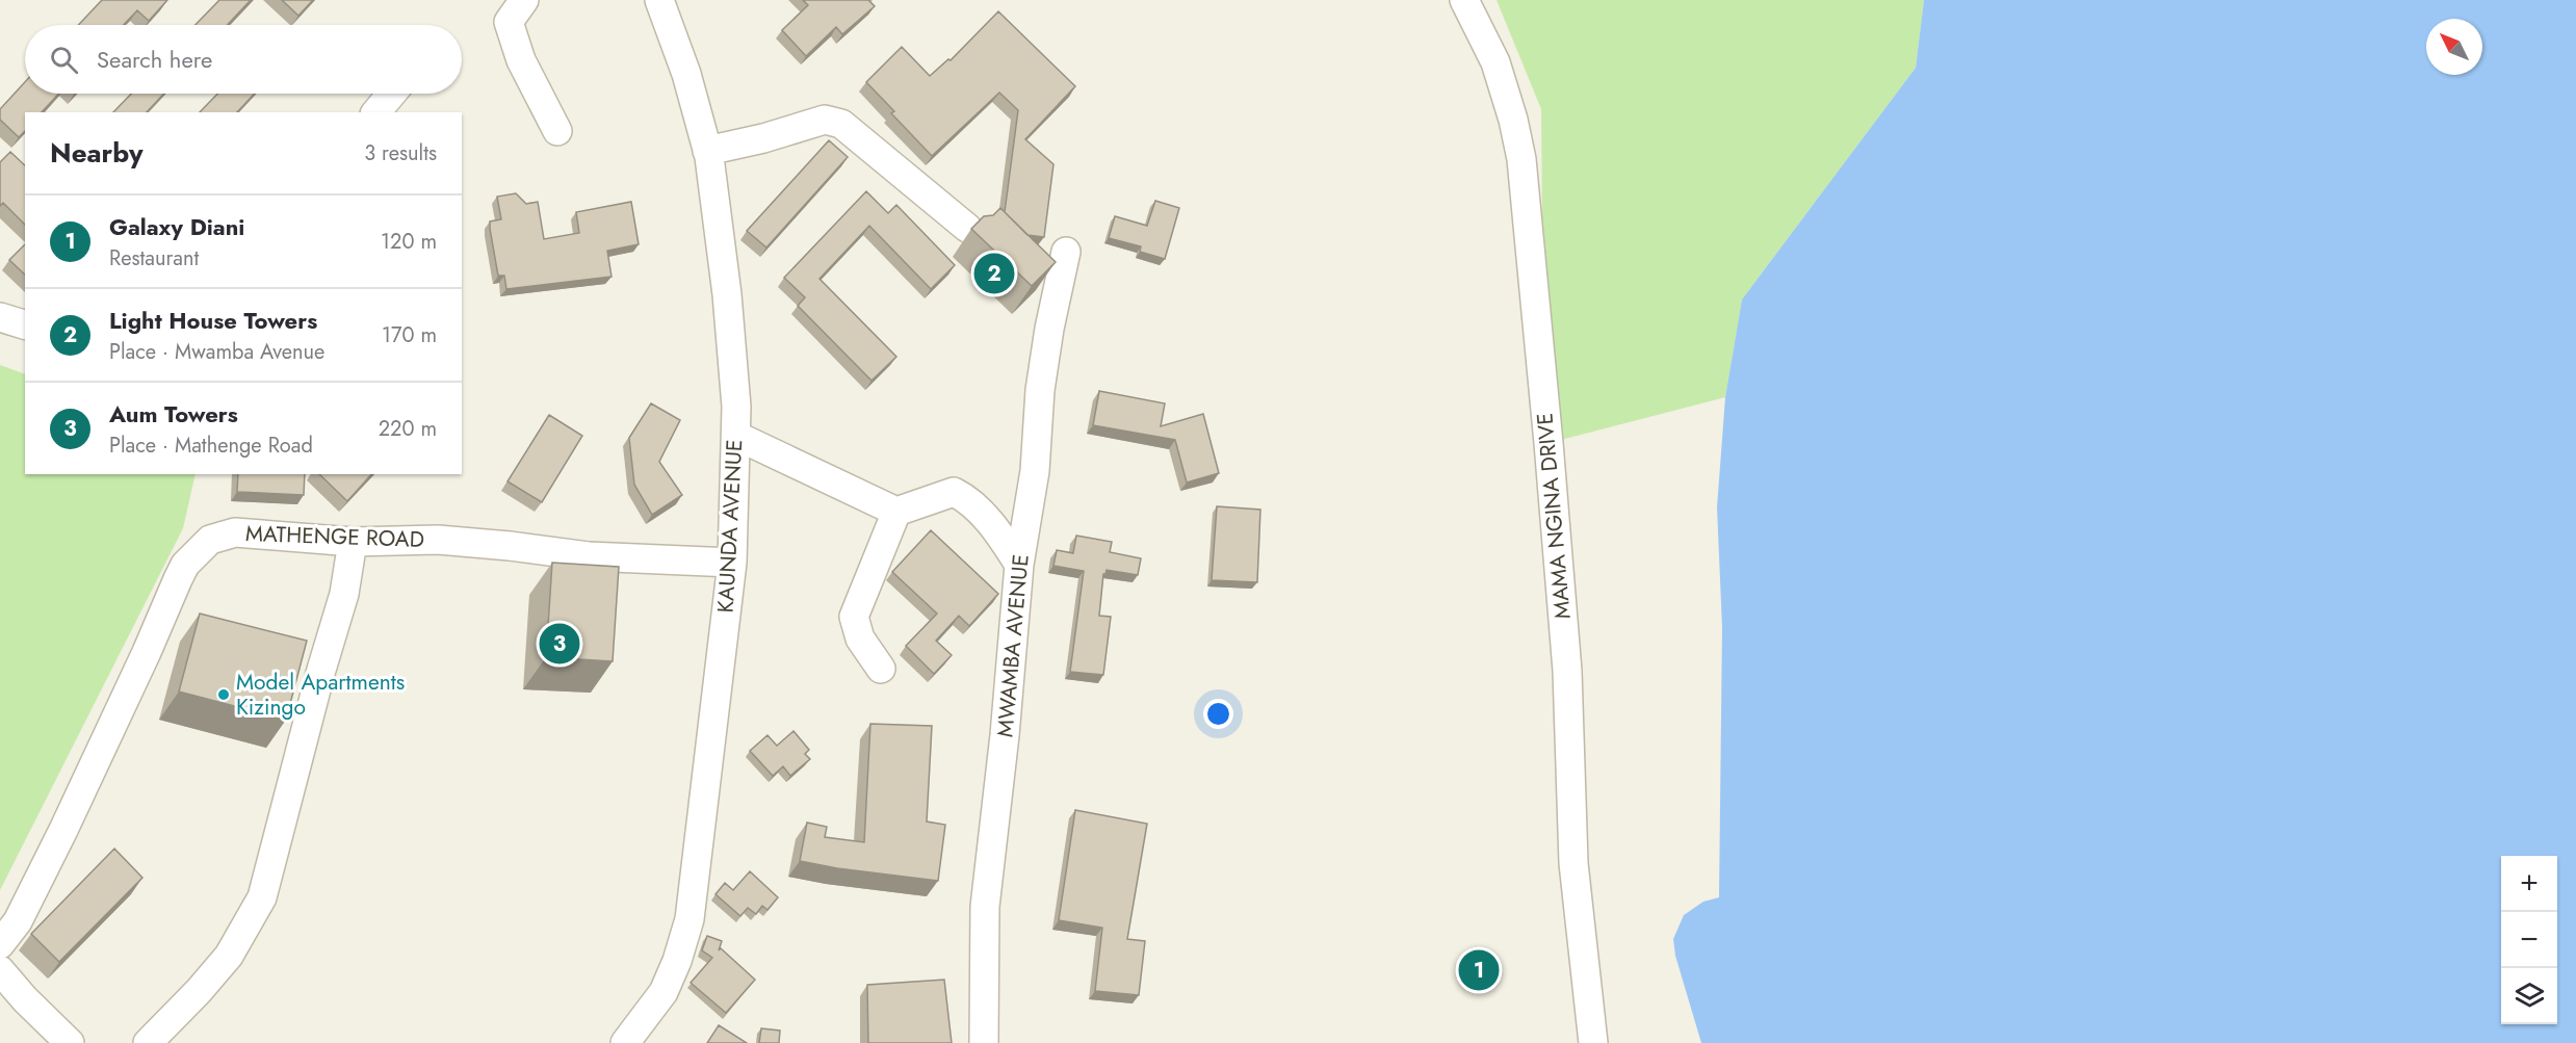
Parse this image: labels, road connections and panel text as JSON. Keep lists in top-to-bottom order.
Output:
{
  "streets": {
    "street": [
      "MAMA NGINA DRIVE",
      "KAUNDA AVENUE",
      "MATHENGE ROAD",
      "MWAMBA AVENUE"
    ]
  },
  "crossings": [
    ["KAUNDA AVENUE", "MATHENGE ROAD"]
  ],
  "places": ["Model Apartments Kizingo"],
  "north": "top left",
  "page": {
    "search": "Search here",
    "heading": ["Nearby", "3 results"],
    "list": [
      {
        "mark": "1",
        "name": "Galaxy Diani",
        "note": "Restaurant",
        "value": "120 m"
      },
      {
        "mark": "2",
        "name": "Light House Towers",
        "note": "Place · Mwamba Avenue",
        "value": "170 m"
      },
      {
        "mark": "3",
        "name": "Aum Towers",
        "note": "Place · Mathenge Road",
        "value": "220 m"
      }
    ],
    "pins": ["2", "3", "1"],
    "map_buttons": ["+", "−"]
  }
}
